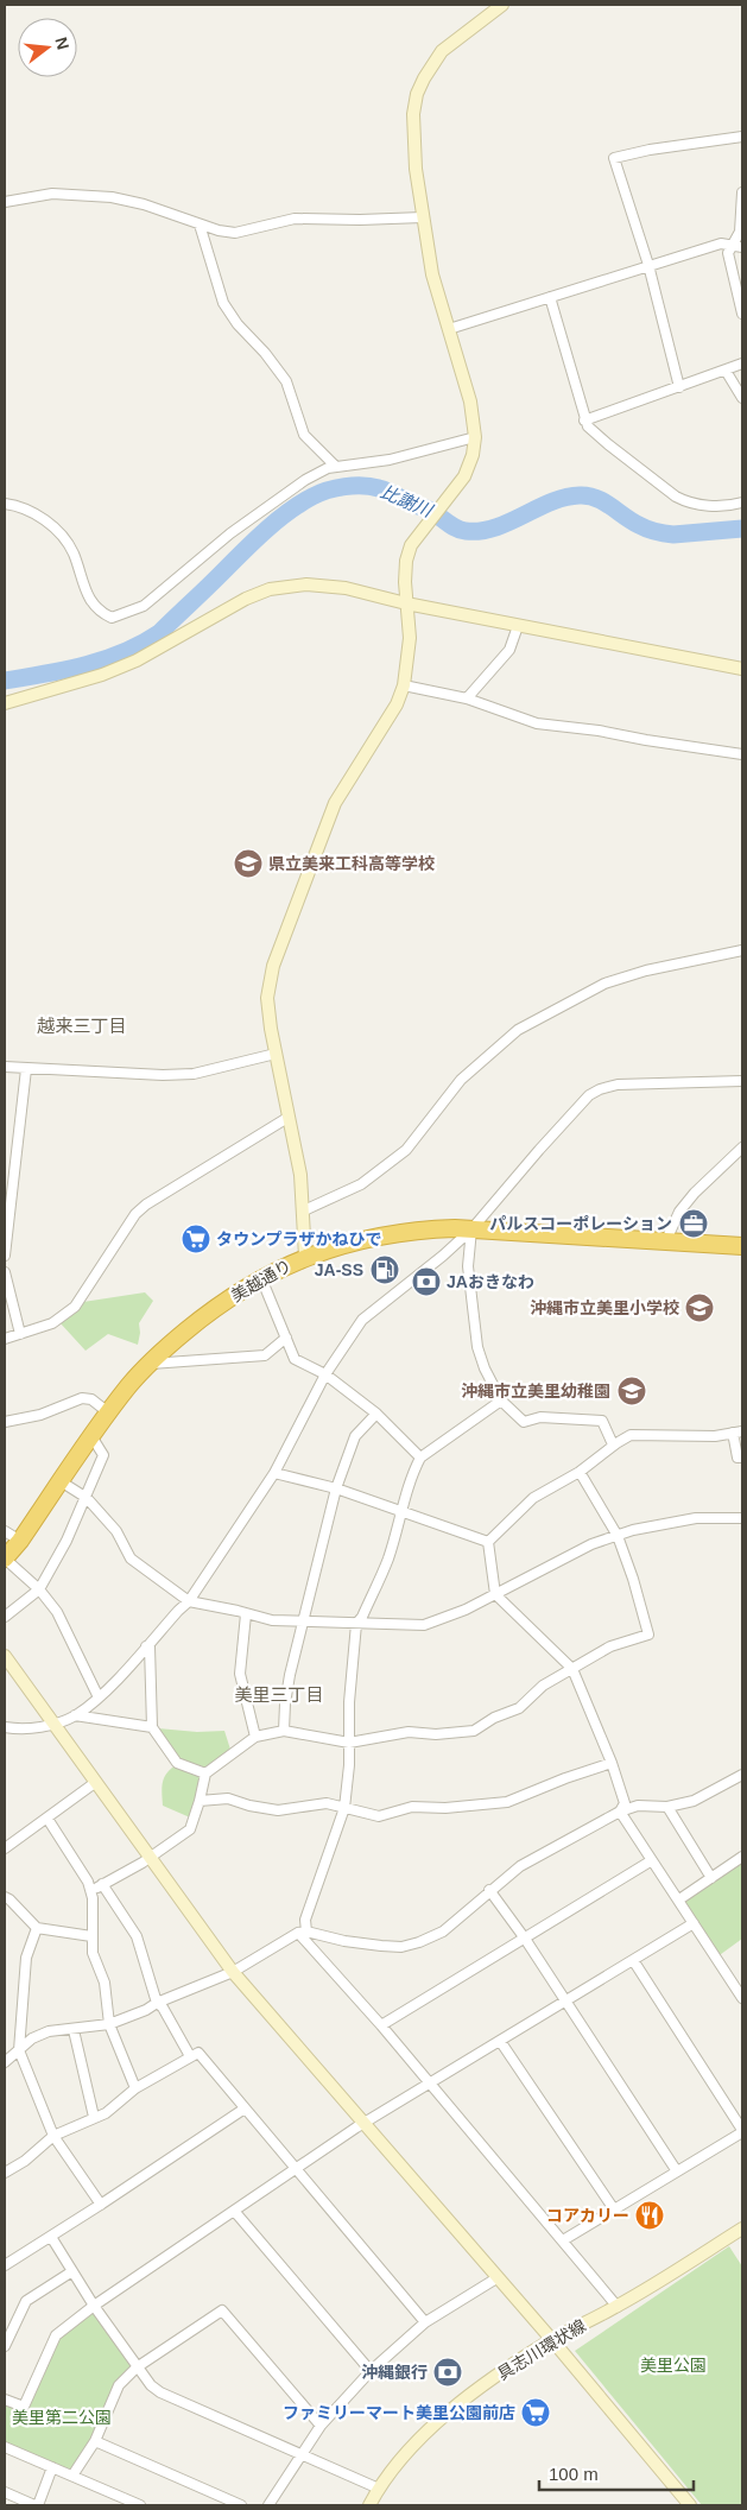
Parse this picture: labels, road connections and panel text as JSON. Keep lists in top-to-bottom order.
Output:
{
  "streets": {
    "highway": ["美越通り"],
    "street": ["具志川環状線"]
  },
  "districts": ["越来三丁目", "美里三丁目"],
  "water": ["比謝川"],
  "parks": ["美里公園", "美里第二公園"],
  "places": {
    "school or university": ["県立美来工科高等学校", "沖縄市立美里小学校", "沖縄市立美里幼稚園"],
    "office": ["パルスコーポレーション"],
    "supermarket": ["タウンプラザかねひで", "ファミリーマート美里公園前店"],
    "fuel station": ["JA-SS"],
    "bank": ["JAおきなわ", "沖縄銀行"],
    "restaurant": ["コアカリー"]
  },
  "scale_bar": "100 m",
  "north": "right"
}
